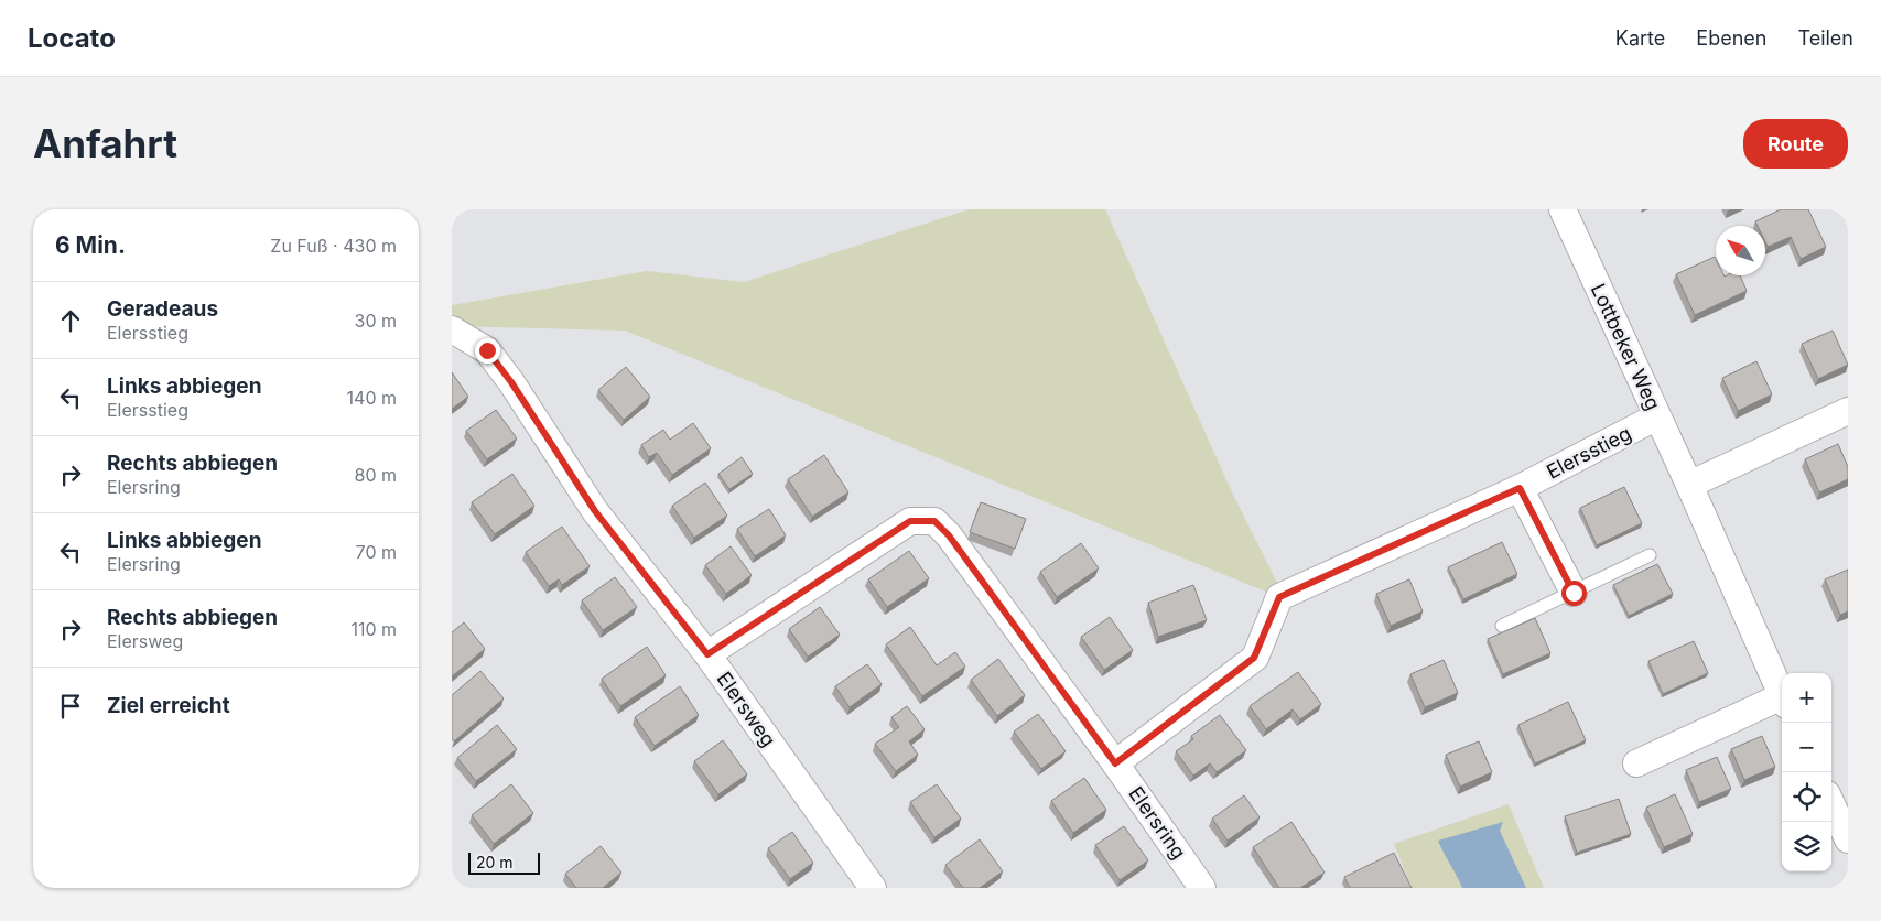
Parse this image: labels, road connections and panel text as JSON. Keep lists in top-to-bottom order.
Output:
{
  "streets": {
    "street": [
      "Lottbeker Weg",
      "Elersstieg",
      "Elersweg",
      "Elersring"
    ]
  },
  "crossings": [
    ["Lottbeker Weg", "Elersstieg"],
    ["Elersstieg", "Elersring"],
    ["Elersweg", "Elersring"]
  ],
  "scale_bar": "20 m",
  "north": "top left",
  "page": {
    "header": "Locato",
    "nav": ["Karte", "Ebenen", "Teilen"],
    "buttons": "Route",
    "title": "Anfahrt",
    "heading": ["6 Min.", "Zu Fuß · 430 m"],
    "list": [
      ["Geradeaus", "Elersstieg", "30 m"],
      ["Links abbiegen", "Elersstieg", "140 m"],
      ["Rechts abbiegen", "Elersring", "80 m"],
      ["Links abbiegen", "Elersring", "70 m"],
      ["Rechts abbiegen", "Elersweg", "110 m"],
      "Ziel erreicht"
    ],
    "map_buttons": ["+", "−"],
    "scale": "20 m"
  }
}
